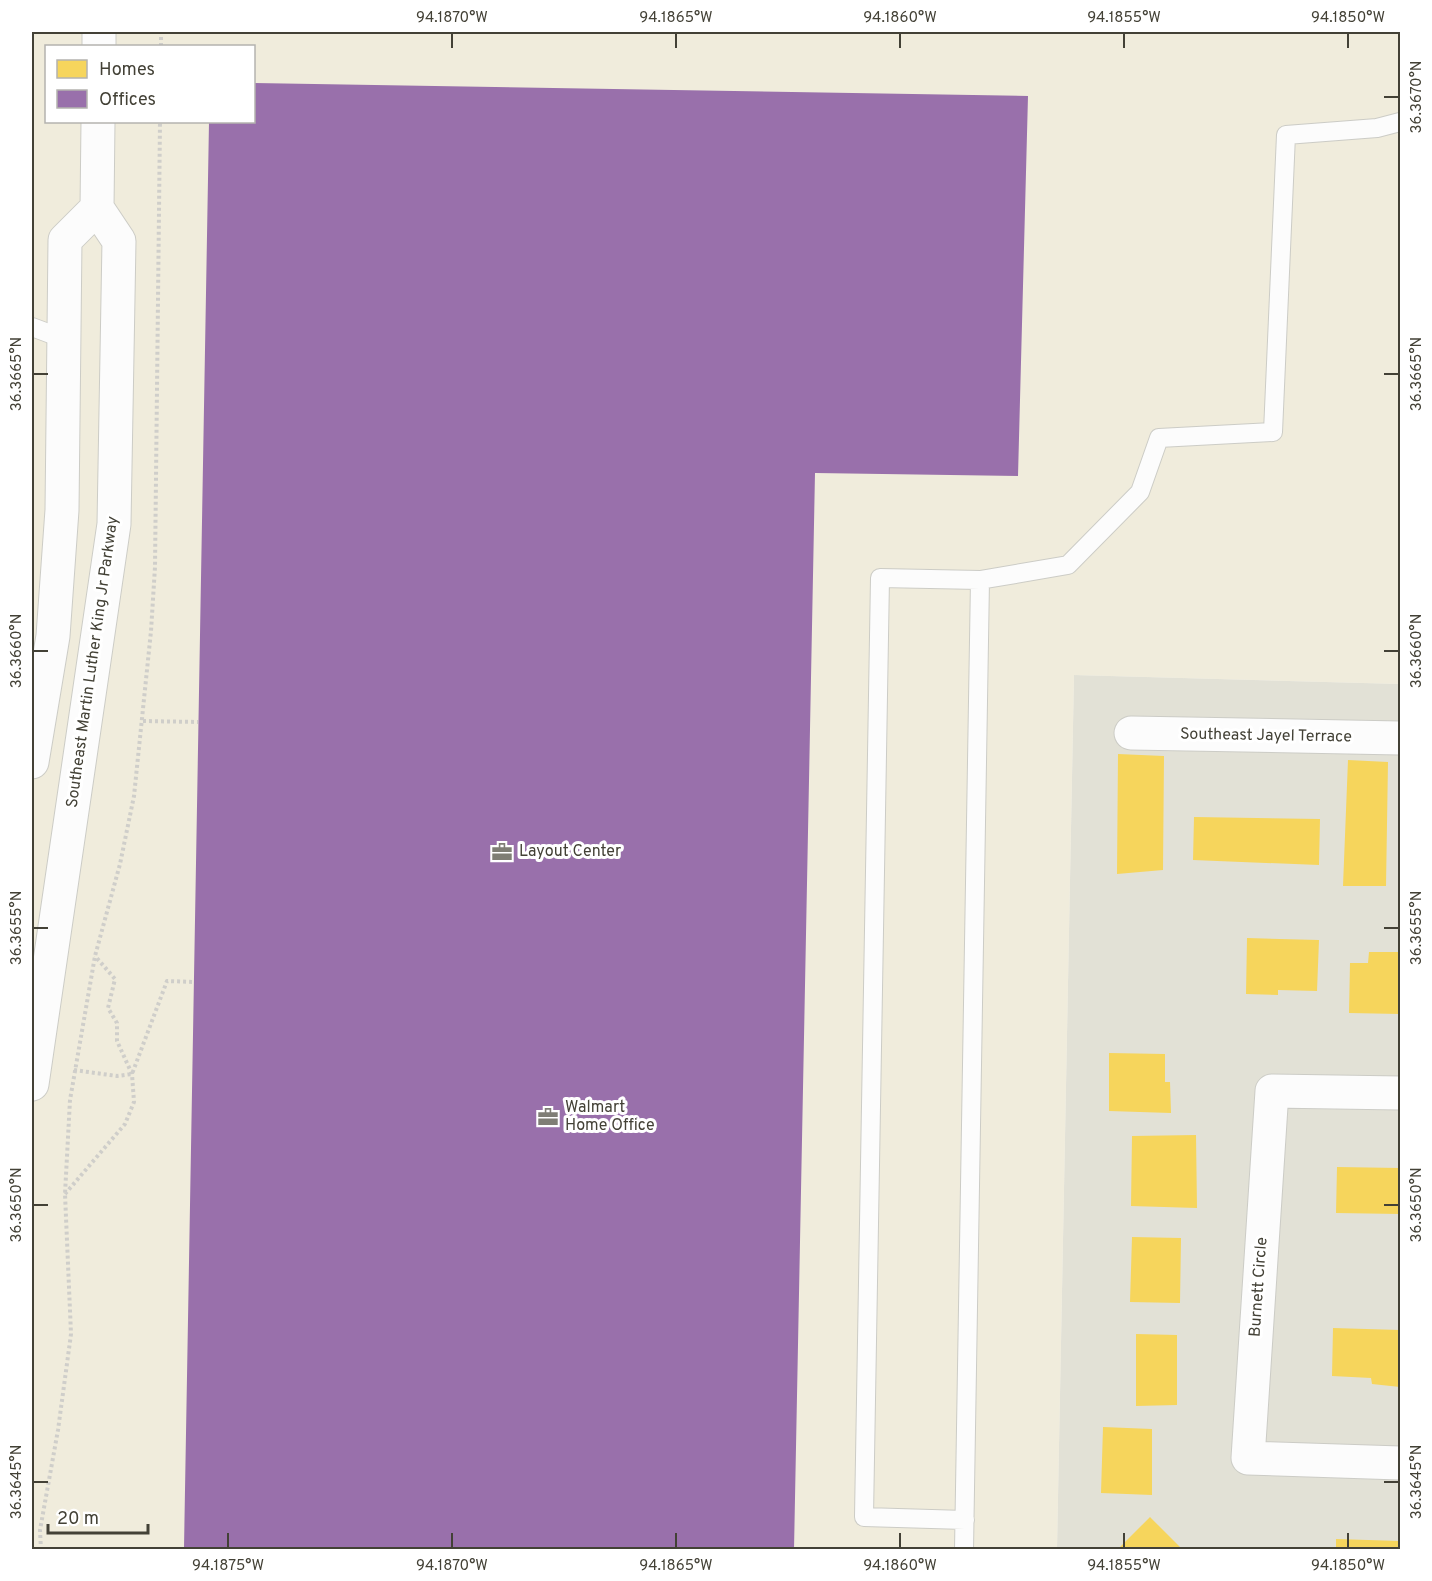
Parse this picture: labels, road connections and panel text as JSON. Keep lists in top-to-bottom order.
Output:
{
  "streets": {
    "street": ["Southeast Martin Luther King Jr Parkway", "Southeast Jayel Terrace", "Burnett Circle"]
  },
  "places": {
    "office": ["Layout Center", "Walmart Home Office"]
  },
  "legend": ["Homes", "Offices"],
  "scale_bar": "20 m",
  "coordinates": [
    "94.1870°W",
    "94.1865°W",
    "94.1860°W",
    "94.1855°W",
    "94.1850°W",
    "36.3670°N",
    "36.3665°N",
    "36.3660°N",
    "36.3655°N",
    "36.3650°N",
    "36.3645°N",
    "94.1875°W"
  ]
}
